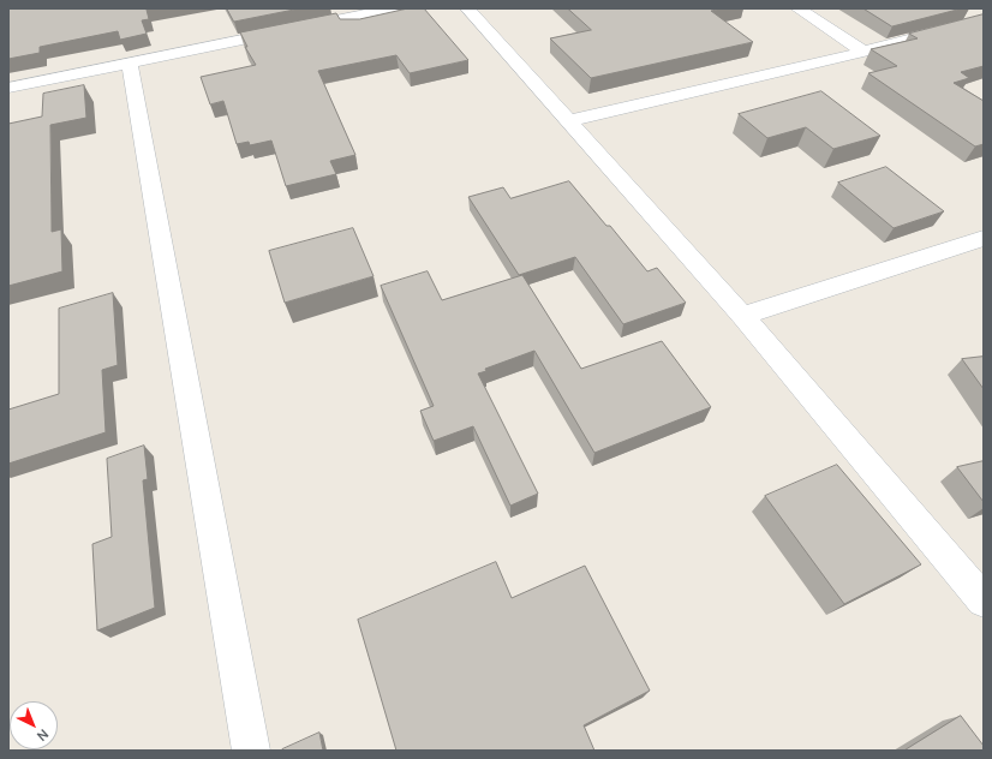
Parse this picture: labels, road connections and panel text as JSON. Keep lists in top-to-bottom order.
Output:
{
  "north": "bottom right"
}
